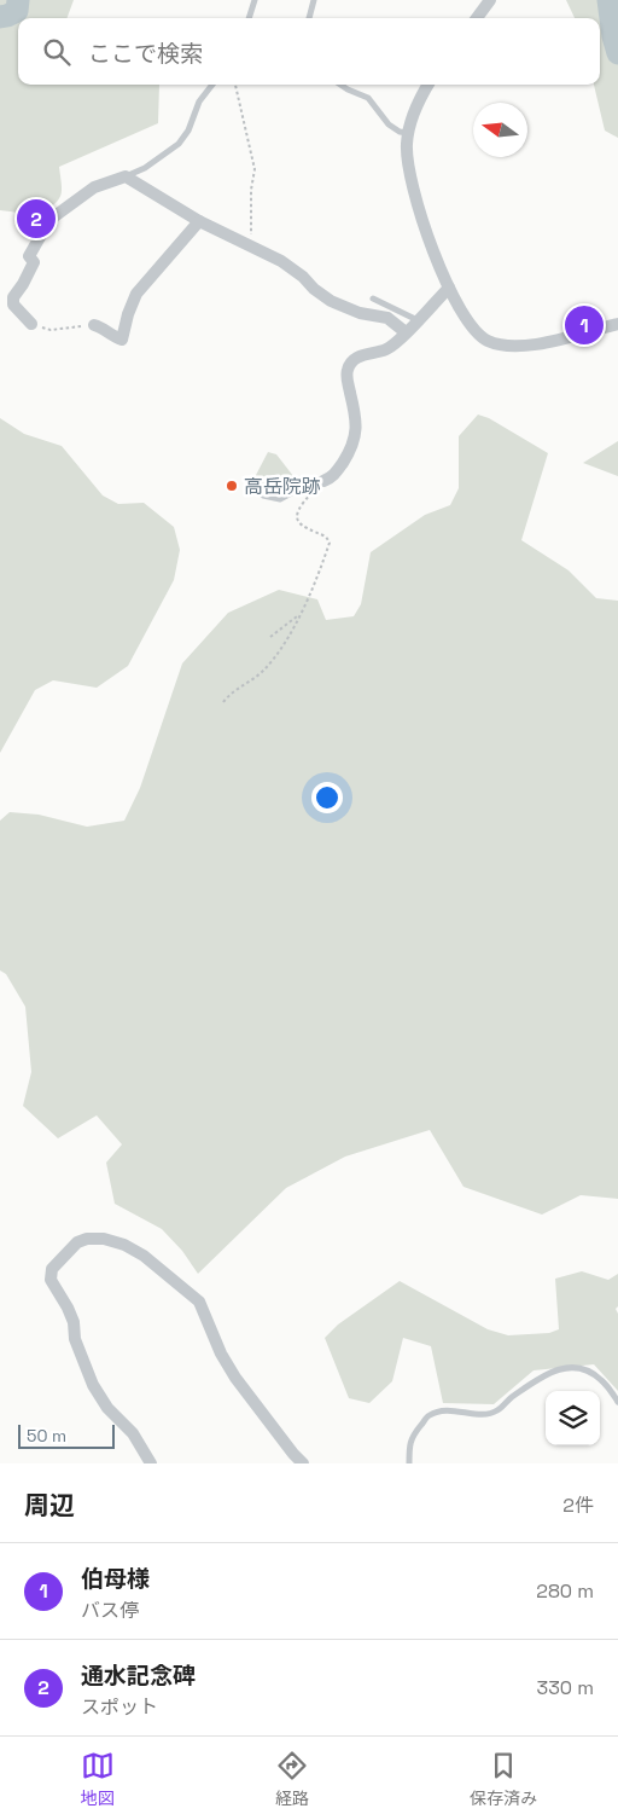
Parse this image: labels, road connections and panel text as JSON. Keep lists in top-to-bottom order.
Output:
{
  "places": ["高岳院跡"],
  "scale_bar": "50 m",
  "north": "left",
  "page": {
    "search": "ここで検索",
    "pins": ["2", "1"],
    "scale": "50 m",
    "heading": ["周辺", "2件"],
    "list": [
      {
        "mark": "1",
        "name": "伯母様",
        "note": "バス停",
        "value": "280 m"
      },
      {
        "mark": "2",
        "name": "通水記念碑",
        "note": "スポット",
        "value": "330 m"
      }
    ],
    "nav": ["地図", "経路", "保存済み"]
  }
}
